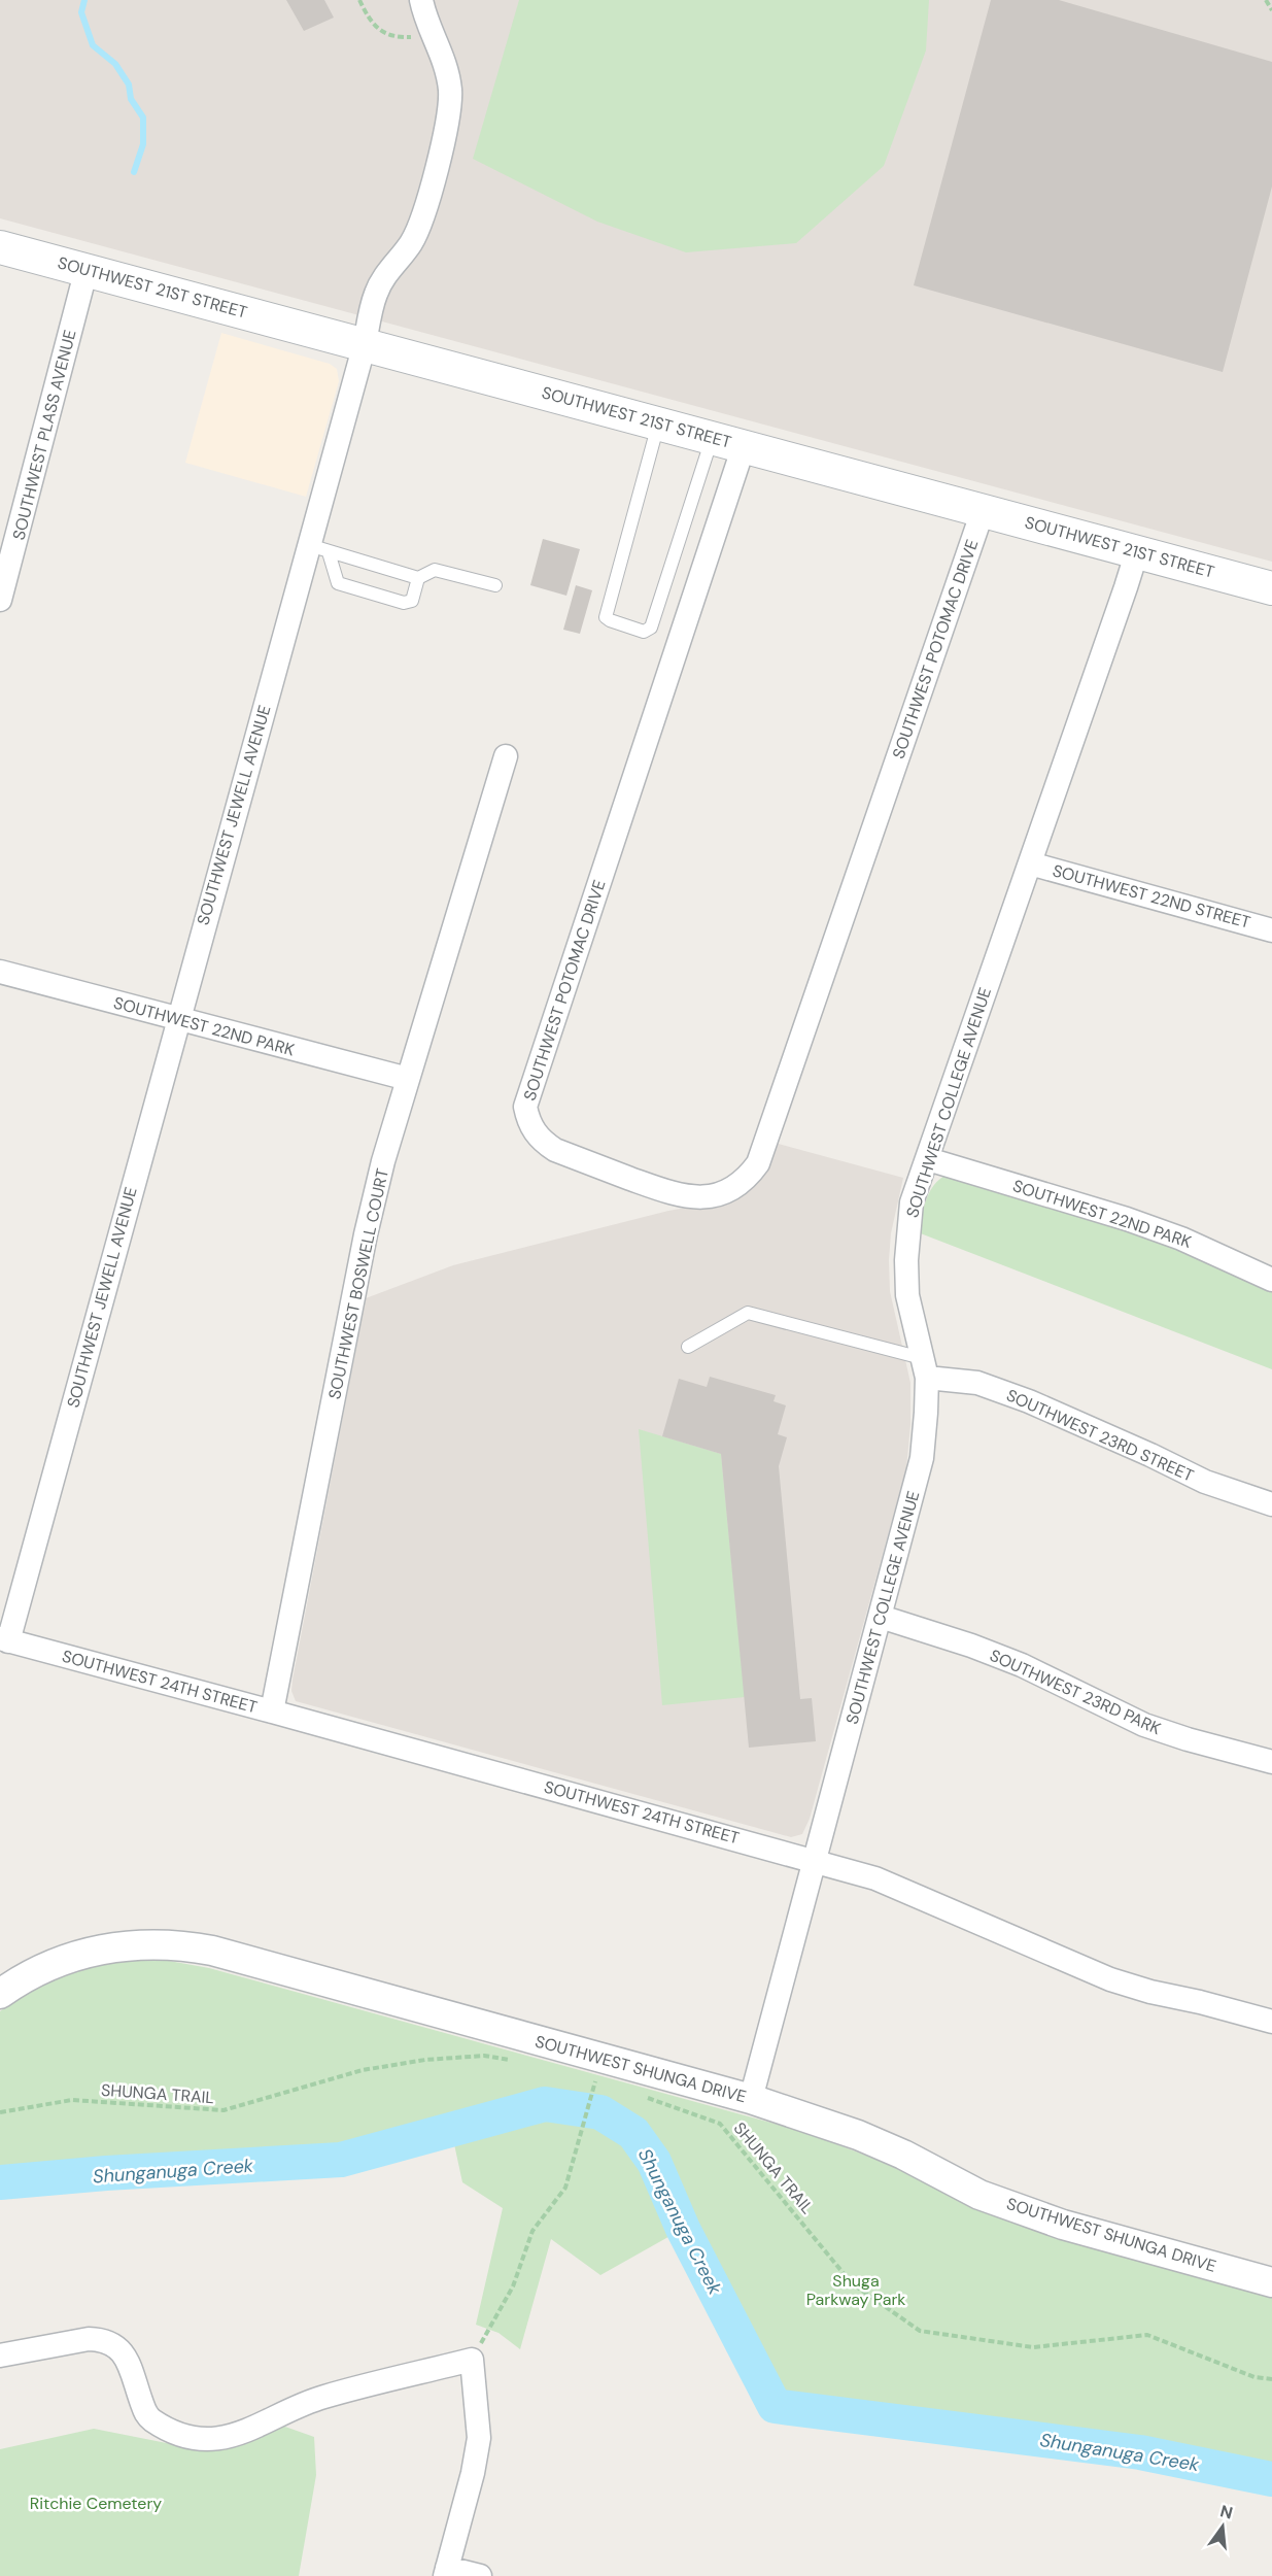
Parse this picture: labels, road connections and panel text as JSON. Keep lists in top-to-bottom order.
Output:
{
  "streets": {
    "main road": ["SOUTHWEST 21ST STREET"],
    "street": [
      "SOUTHWEST PLASS AVENUE",
      "SOUTHWEST POTOMAC DRIVE",
      "SOUTHWEST JEWELL AVENUE",
      "SOUTHWEST 22ND STREET",
      "SOUTHWEST 22ND PARK",
      "SOUTHWEST COLLEGE AVENUE",
      "SOUTHWEST BOSWELL COURT",
      "SOUTHWEST 23RD STREET",
      "SOUTHWEST 24TH STREET",
      "SOUTHWEST 23RD PARK",
      "SOUTHWEST SHUNGA DRIVE"
    ],
    "path": ["SHUNGA TRAIL"]
  },
  "crossings": [
    ["SOUTHWEST 21ST STREET", "SOUTHWEST PLASS AVENUE"],
    ["SOUTHWEST 21ST STREET", "SOUTHWEST POTOMAC DRIVE"],
    ["SOUTHWEST 21ST STREET", "SOUTHWEST JEWELL AVENUE"],
    ["SOUTHWEST 21ST STREET", "SOUTHWEST COLLEGE AVENUE"],
    ["SOUTHWEST JEWELL AVENUE", "SOUTHWEST 22ND PARK"],
    ["SOUTHWEST JEWELL AVENUE", "SOUTHWEST 24TH STREET"],
    ["SOUTHWEST 22ND STREET", "SOUTHWEST COLLEGE AVENUE"],
    ["SOUTHWEST 22ND PARK", "SOUTHWEST COLLEGE AVENUE"],
    ["SOUTHWEST 22ND PARK", "SOUTHWEST BOSWELL COURT"],
    ["SOUTHWEST COLLEGE AVENUE", "SOUTHWEST 23RD STREET"],
    ["SOUTHWEST COLLEGE AVENUE", "SOUTHWEST 24TH STREET"],
    ["SOUTHWEST COLLEGE AVENUE", "SOUTHWEST 23RD PARK"],
    ["SOUTHWEST COLLEGE AVENUE", "SOUTHWEST SHUNGA DRIVE"],
    ["SOUTHWEST BOSWELL COURT", "SOUTHWEST 24TH STREET"]
  ],
  "water": ["Shunganuga Creek"],
  "parks": ["Shuga Parkway Park", "Ritchie Cemetery"],
  "north": "top"
}
